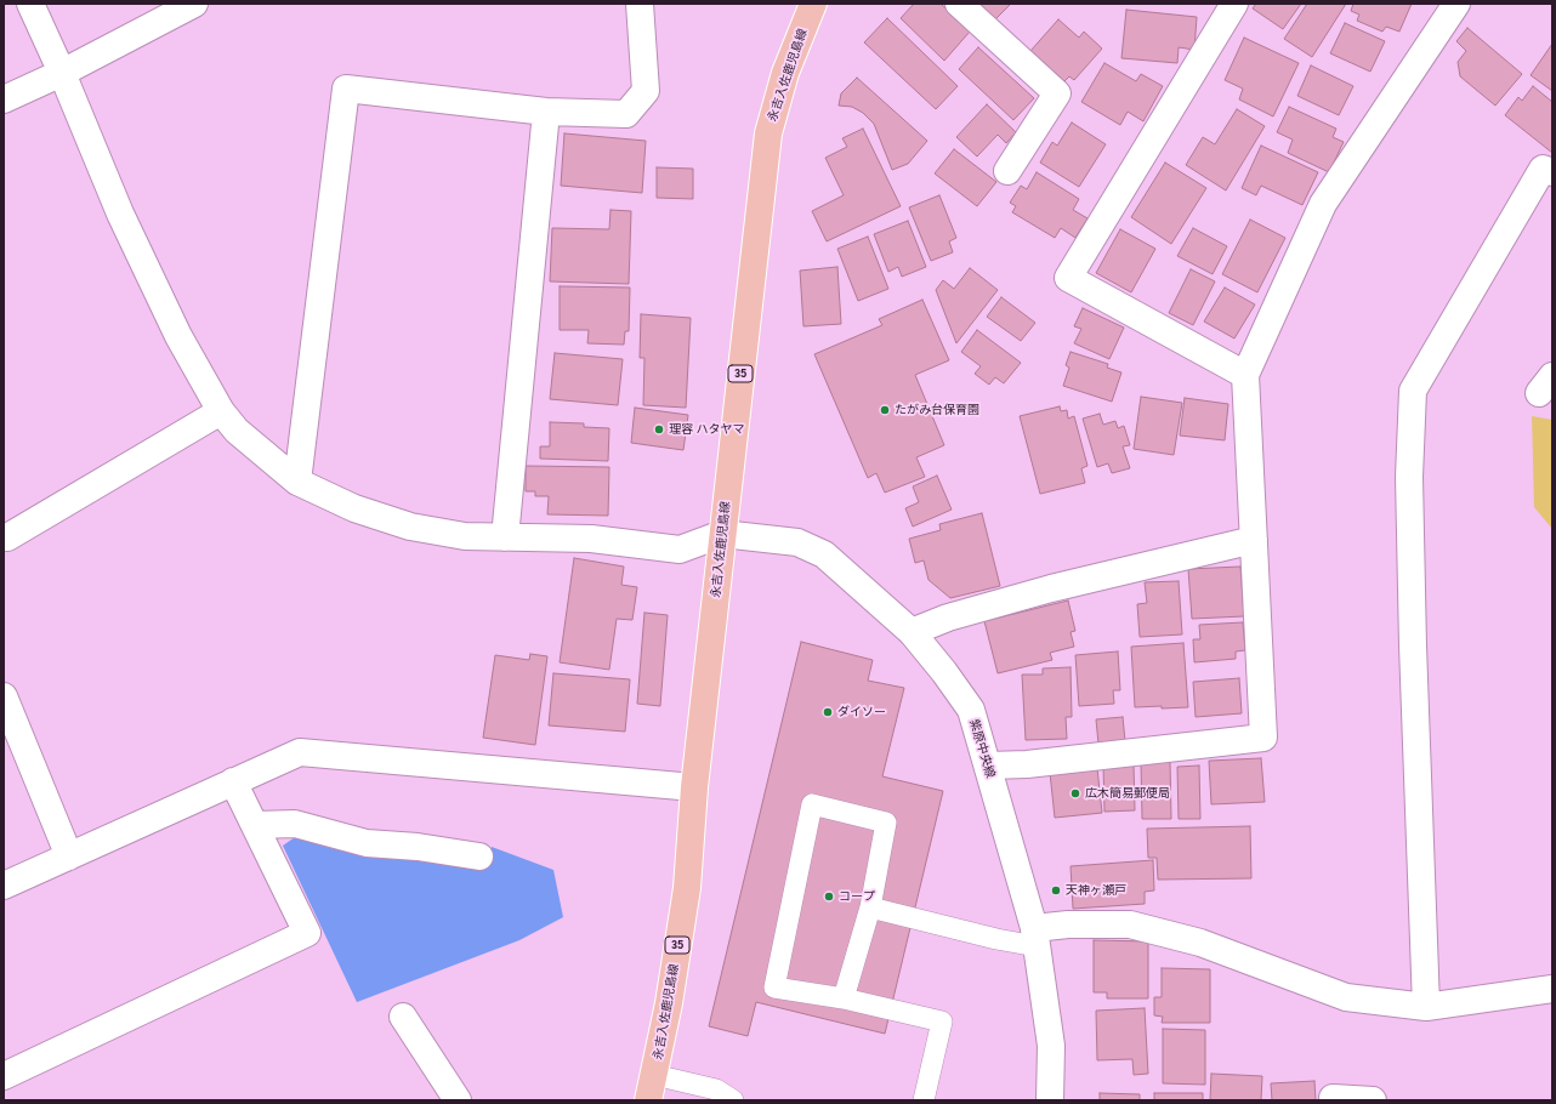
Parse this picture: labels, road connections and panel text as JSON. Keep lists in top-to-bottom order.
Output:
{
  "streets": {
    "main road": ["永吉入佐鹿児島線", "35"],
    "street": ["紫原中央線"]
  },
  "crossings": [
    ["永吉入佐鹿児島線", "紫原中央線"]
  ],
  "places": [
    "たがみ台保育園",
    "理容 ハタヤマ",
    "ダイソー",
    "広木簡易郵便局",
    "天神ヶ瀬戸",
    "コープ"
  ]
}
